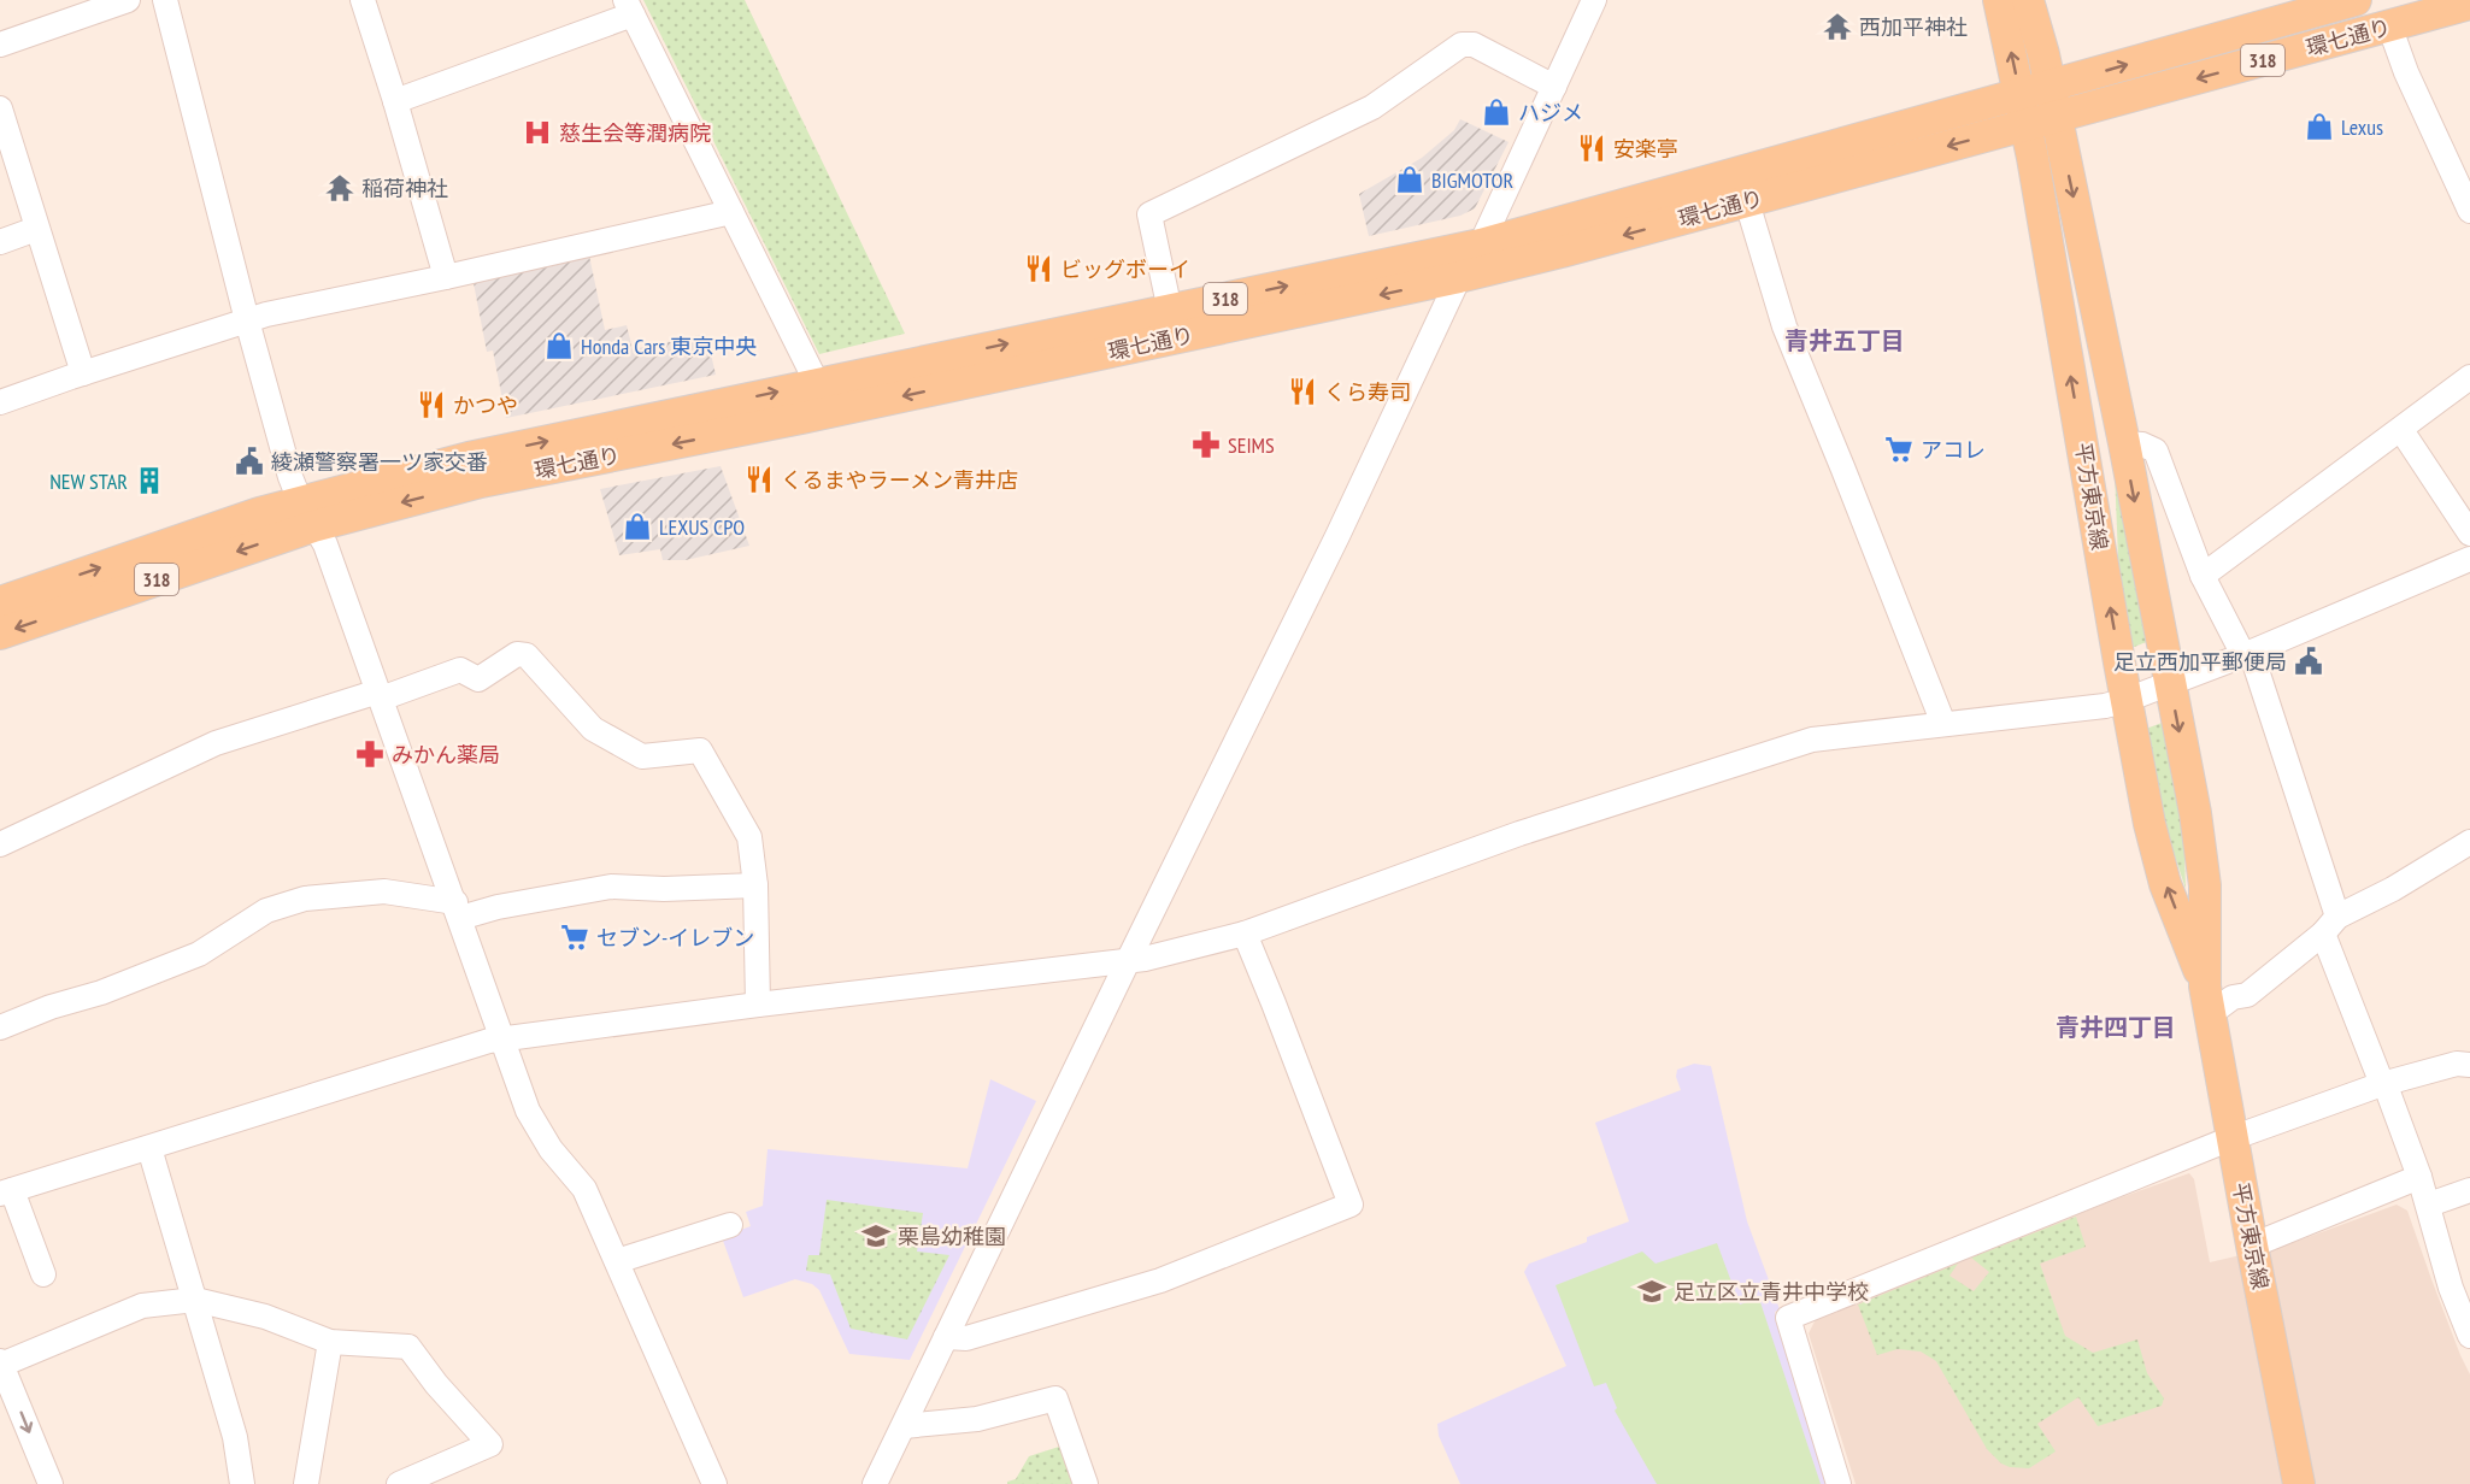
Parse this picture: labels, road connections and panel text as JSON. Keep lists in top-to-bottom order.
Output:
{
  "streets": {
    "main road": ["環七通り", "318", "平方東京線"]
  },
  "crossings": [
    ["環七通り", "平方東京線"]
  ],
  "districts": ["青井五丁目", "青井四丁目"],
  "places": {
    "temple": ["西加平神社", "稲荷神社"],
    "shop": [
      "ハジメ",
      "Lexus",
      "BIGMOTOR",
      "Honda Cars 東京中央",
      "LEXUS CPO"
    ],
    "hospital": ["慈生会等潤病院"],
    "restaurant": [
      "安楽亭",
      "ビッグボーイ",
      "くら寿司",
      "かつや",
      "くるまやラーメン青井店"
    ],
    "pharmacy": ["SEIMS", "みかん薬局"],
    "supermarket": ["アコレ", "セブン-イレブン"],
    "public building": ["綾瀬警察署一ツ家交番", "足立西加平郵便局"],
    "building": ["NEW STAR"],
    "school or university": ["栗島幼稚園", "足立区立青井中学校"]
  }
}
